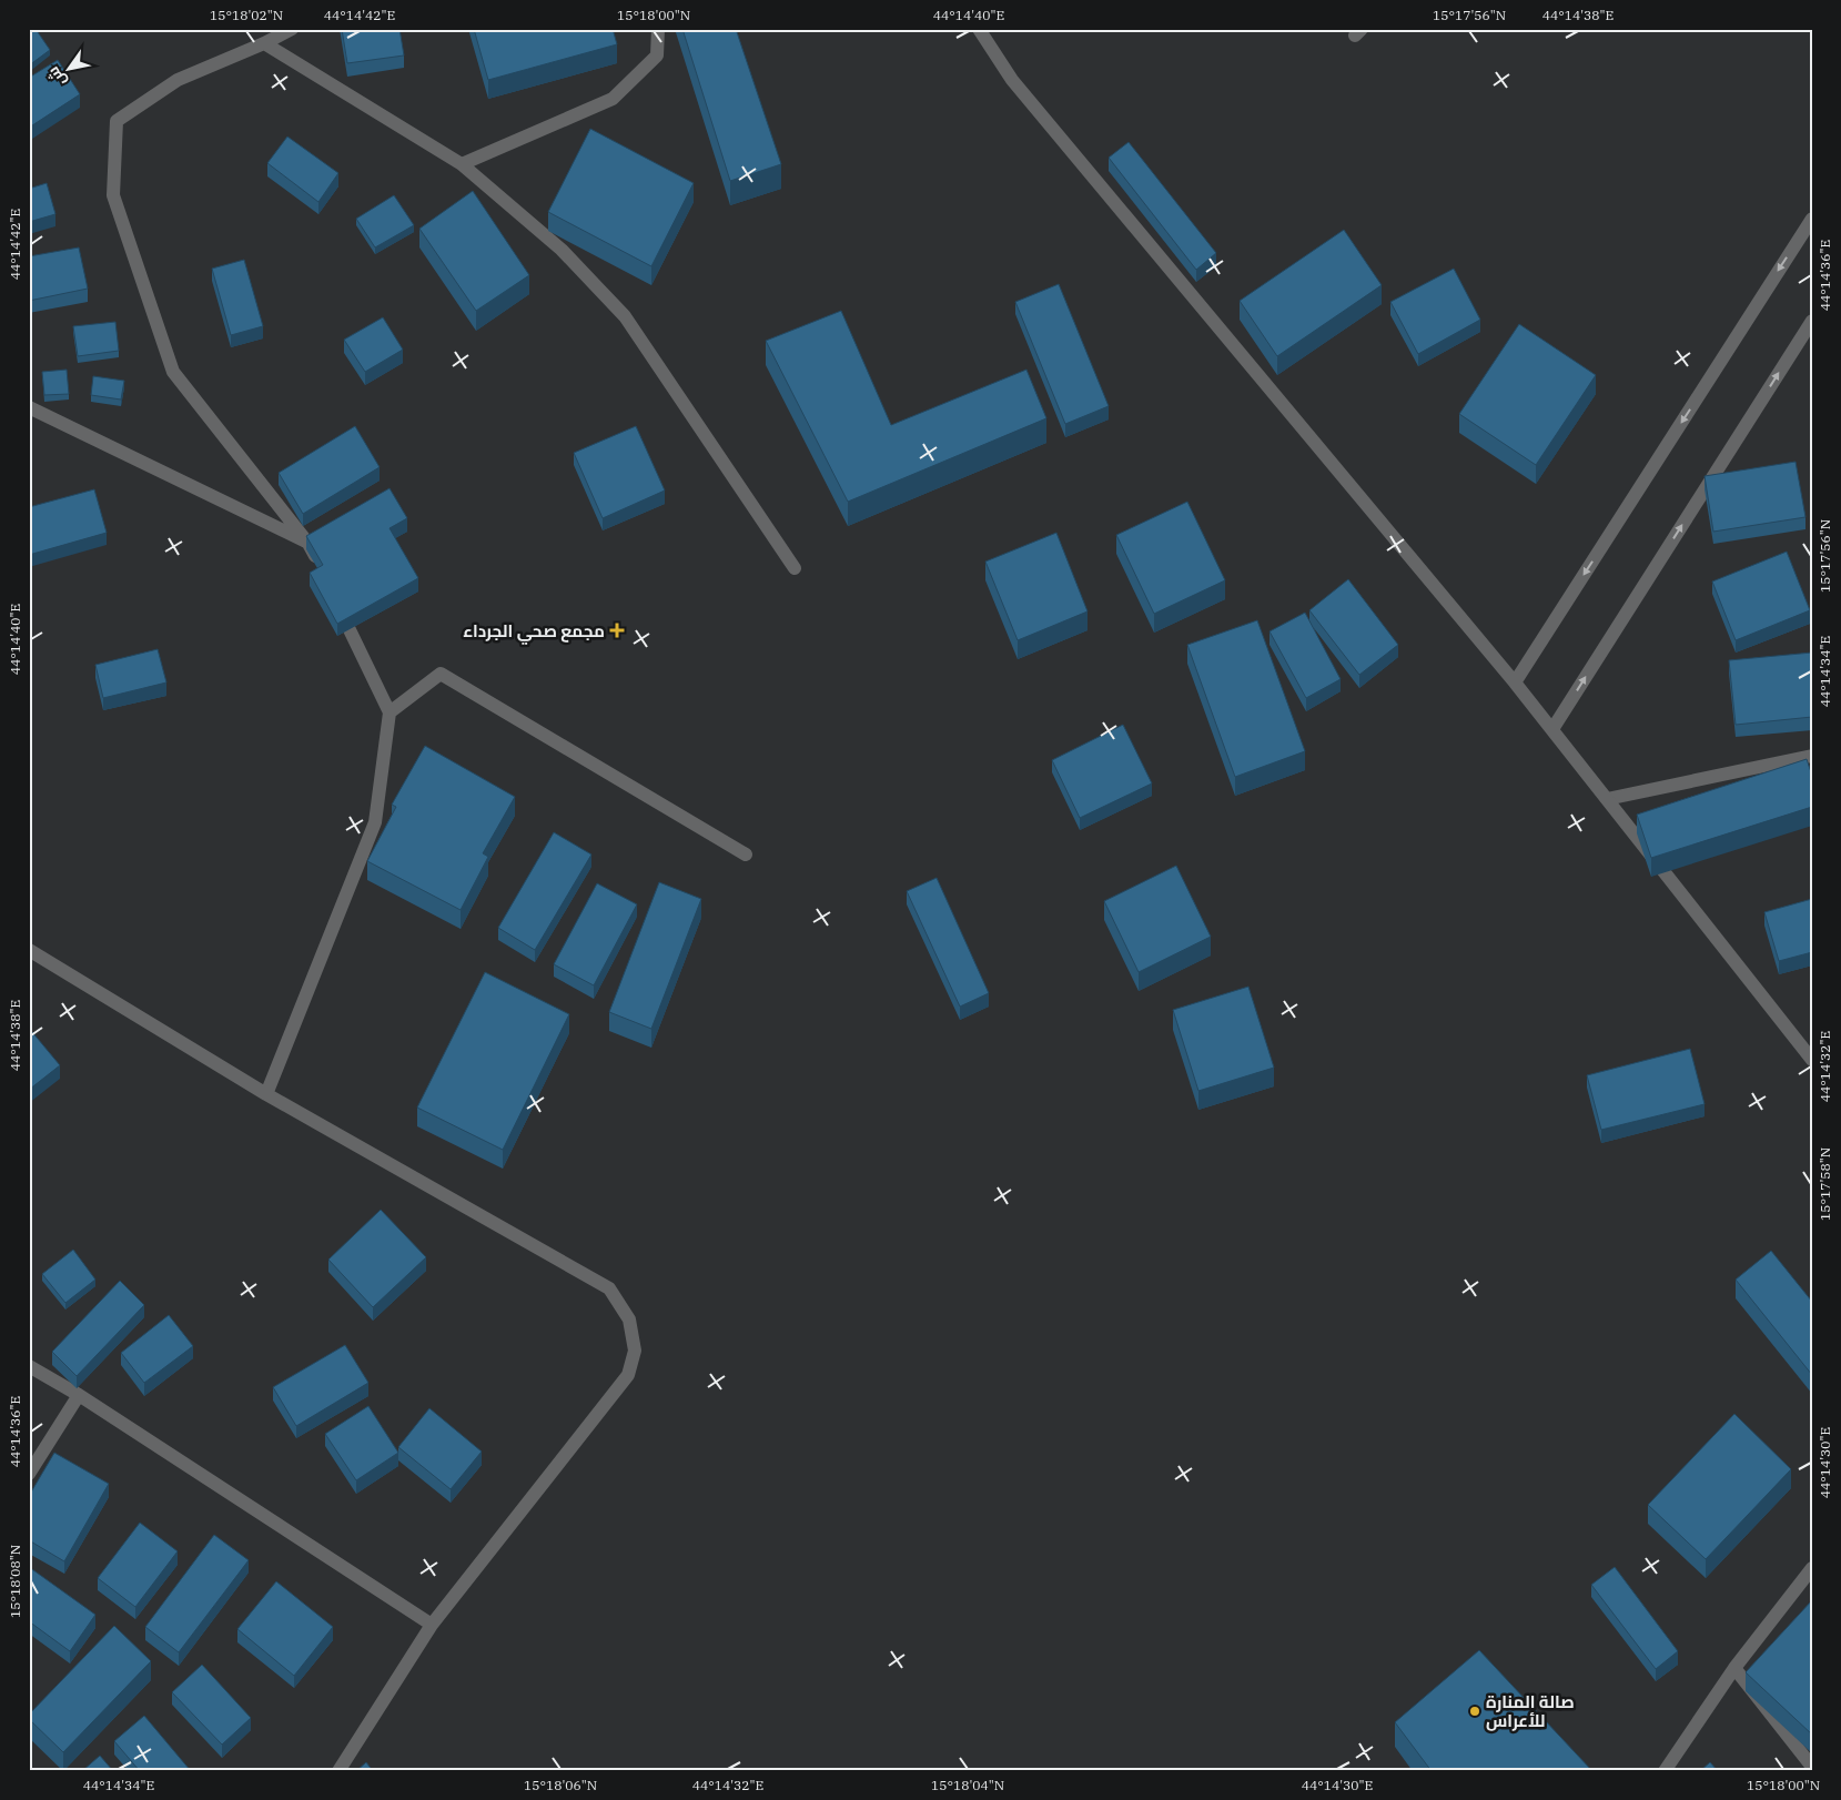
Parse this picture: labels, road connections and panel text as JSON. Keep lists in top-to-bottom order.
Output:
{
  "places": {
    "health": ["مجمع صحي الجرداء"],
    "other": ["صالة المنارة للأعراس"]
  },
  "north": "bottom left",
  "coordinates": [
    "15°18'02\"N",
    "44°14'42\"E",
    "15°18'00\"N",
    "44°14'40\"E",
    "15°17'56\"N",
    "44°14'38\"E",
    "44°14'36\"E",
    "44°14'34\"E",
    "44°14'32\"E",
    "15°17'58\"N",
    "44°14'30\"E",
    "15°18'08\"N",
    "15°18'06\"N",
    "15°18'04\"N"
  ]
}
